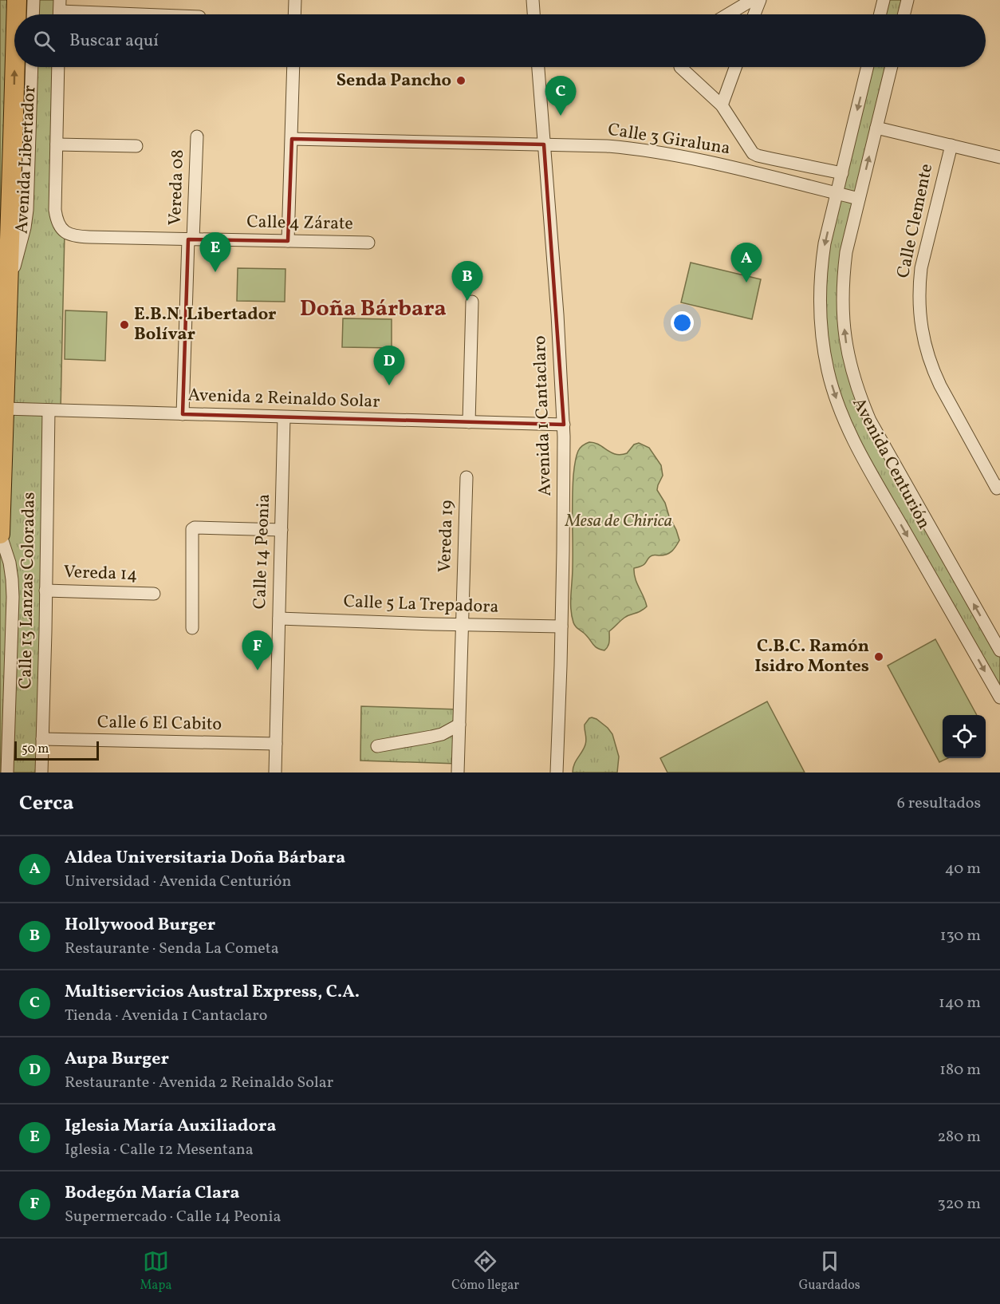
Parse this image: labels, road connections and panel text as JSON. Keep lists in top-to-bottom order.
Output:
{
  "streets": {
    "main road": ["Avenida Libertador"],
    "street": [
      "Calle 3 Giraluna",
      "Vereda 08",
      "Calle Clemente",
      "Calle 4 Zárate",
      "Avenida 2 Reinaldo Solar",
      "Avenida 1 Cantaclaro",
      "Avenida Centurión",
      "Vereda 19",
      "Calle 14 Peonia",
      "Vereda 14",
      "Calle 13 Lanzas Coloradas",
      "Calle 5 La Trepadora",
      "Calle 6 El Cabito"
    ]
  },
  "crossings": [
    ["Calle 3 Giraluna", "Avenida 1 Cantaclaro"],
    ["Calle 3 Giraluna", "Avenida Centurión"],
    ["Avenida Libertador", "Avenida 2 Reinaldo Solar"],
    ["Vereda 08", "Calle 4 Zárate"],
    ["Vereda 08", "Avenida 2 Reinaldo Solar"],
    ["Avenida 2 Reinaldo Solar", "Avenida 1 Cantaclaro"],
    ["Avenida 2 Reinaldo Solar", "Calle 14 Peonia"],
    ["Avenida 2 Reinaldo Solar", "Calle 13 Lanzas Coloradas"],
    ["Avenida 1 Cantaclaro", "Calle 5 La Trepadora"],
    ["Vereda 19", "Calle 5 La Trepadora"],
    ["Calle 14 Peonia", "Calle 5 La Trepadora"],
    ["Calle 14 Peonia", "Calle 6 El Cabito"],
    ["Vereda 14", "Calle 13 Lanzas Coloradas"],
    ["Calle 13 Lanzas Coloradas", "Calle 6 El Cabito"]
  ],
  "districts": ["Doña Bárbara"],
  "parks": ["Mesa de Chirica"],
  "places": ["Senda Pancho", "E.B.N. Libertador Bolívar", "C.B.C. Ramón Isidro Montes"],
  "scale_bar": "50 m",
  "page": {
    "search": "Buscar aquí",
    "pins": [
      "C",
      "E",
      "A",
      "B",
      "D",
      "F"
    ],
    "scale": "50 m",
    "heading": ["Cerca", "6 resultados"],
    "list": [
      {
        "mark": "A",
        "name": "Aldea Universitaria Doña Bárbara",
        "note": "Universidad · Avenida Centurión",
        "value": "40 m"
      },
      {
        "mark": "B",
        "name": "Hollywood Burger",
        "note": "Restaurante · Senda La Cometa",
        "value": "130 m"
      },
      {
        "mark": "C",
        "name": "Multiservicios Austral Express, C.A.",
        "note": "Tienda · Avenida 1 Cantaclaro",
        "value": "140 m"
      },
      {
        "mark": "D",
        "name": "Aupa Burger",
        "note": "Restaurante · Avenida 2 Reinaldo Solar",
        "value": "180 m"
      },
      {
        "mark": "E",
        "name": "Iglesia María Auxiliadora",
        "note": "Iglesia · Calle 12 Mesentana",
        "value": "280 m"
      },
      {
        "mark": "F",
        "name": "Bodegón María Clara",
        "note": "Supermercado · Calle 14 Peonia",
        "value": "320 m"
      }
    ],
    "nav": ["Mapa", "Cómo llegar", "Guardados"]
  }
}
